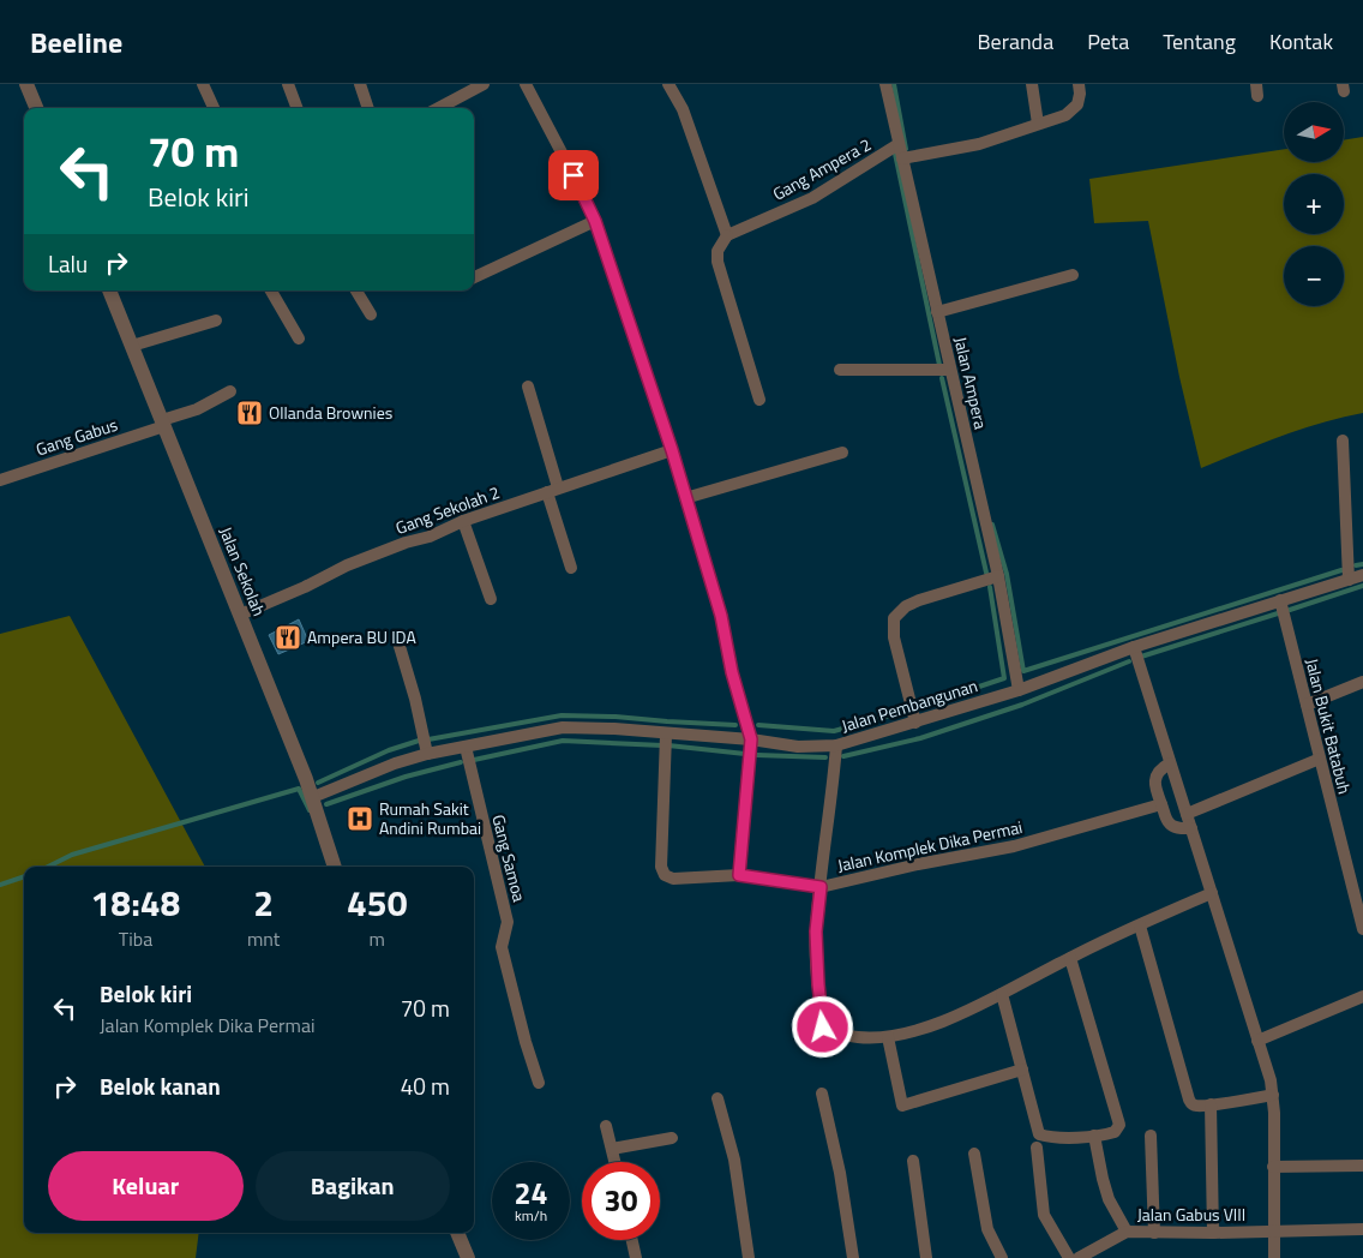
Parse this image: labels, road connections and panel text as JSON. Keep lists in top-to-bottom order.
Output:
{
  "streets": {
    "street": [
      "Gang Ampera 2",
      "Jalan Ampera",
      "Gang Gabus",
      "Gang Sekolah 2",
      "Jalan Sekolah",
      "Jalan Pembangunan",
      "Jalan Bukit Batabuh",
      "Jalan Komplek Dika Permai",
      "Gang Samoa",
      "Jalan Gabus VIII"
    ]
  },
  "crossings": [
    ["Gang Ampera 2", "Jalan Ampera"],
    ["Jalan Ampera", "Jalan Pembangunan"],
    ["Gang Gabus", "Jalan Sekolah"],
    ["Gang Sekolah 2", "Jalan Sekolah"],
    ["Jalan Sekolah", "Jalan Pembangunan"],
    ["Jalan Pembangunan", "Jalan Bukit Batabuh"],
    ["Jalan Pembangunan", "Jalan Komplek Dika Permai"],
    ["Jalan Pembangunan", "Gang Samoa"]
  ],
  "places": {
    "restaurant": ["Ollanda Brownies", "Ampera BU IDA"],
    "hospital": ["Rumah Sakit Andini Rumbai"]
  },
  "north": "right",
  "page": {
    "header": "Beeline",
    "nav": [
      "Beranda",
      "Peta",
      "Tentang",
      "Kontak"
    ],
    "map_buttons": ["+", "−"],
    "turn": ["70 m", "Belok kiri"],
    "then": "Lalu",
    "eta": [
      "18:48",
      "Tiba",
      "2",
      "mnt",
      "450",
      "m"
    ],
    "list": [
      {
        "name": "Belok kiri",
        "note": "Jalan Komplek Dika Permai",
        "value": "70 m"
      },
      {
        "name": "Belok kanan",
        "value": "40 m"
      }
    ],
    "buttons": ["Keluar", "Bagikan"],
    "speed": "24 km/h",
    "limit": "30"
  }
}
